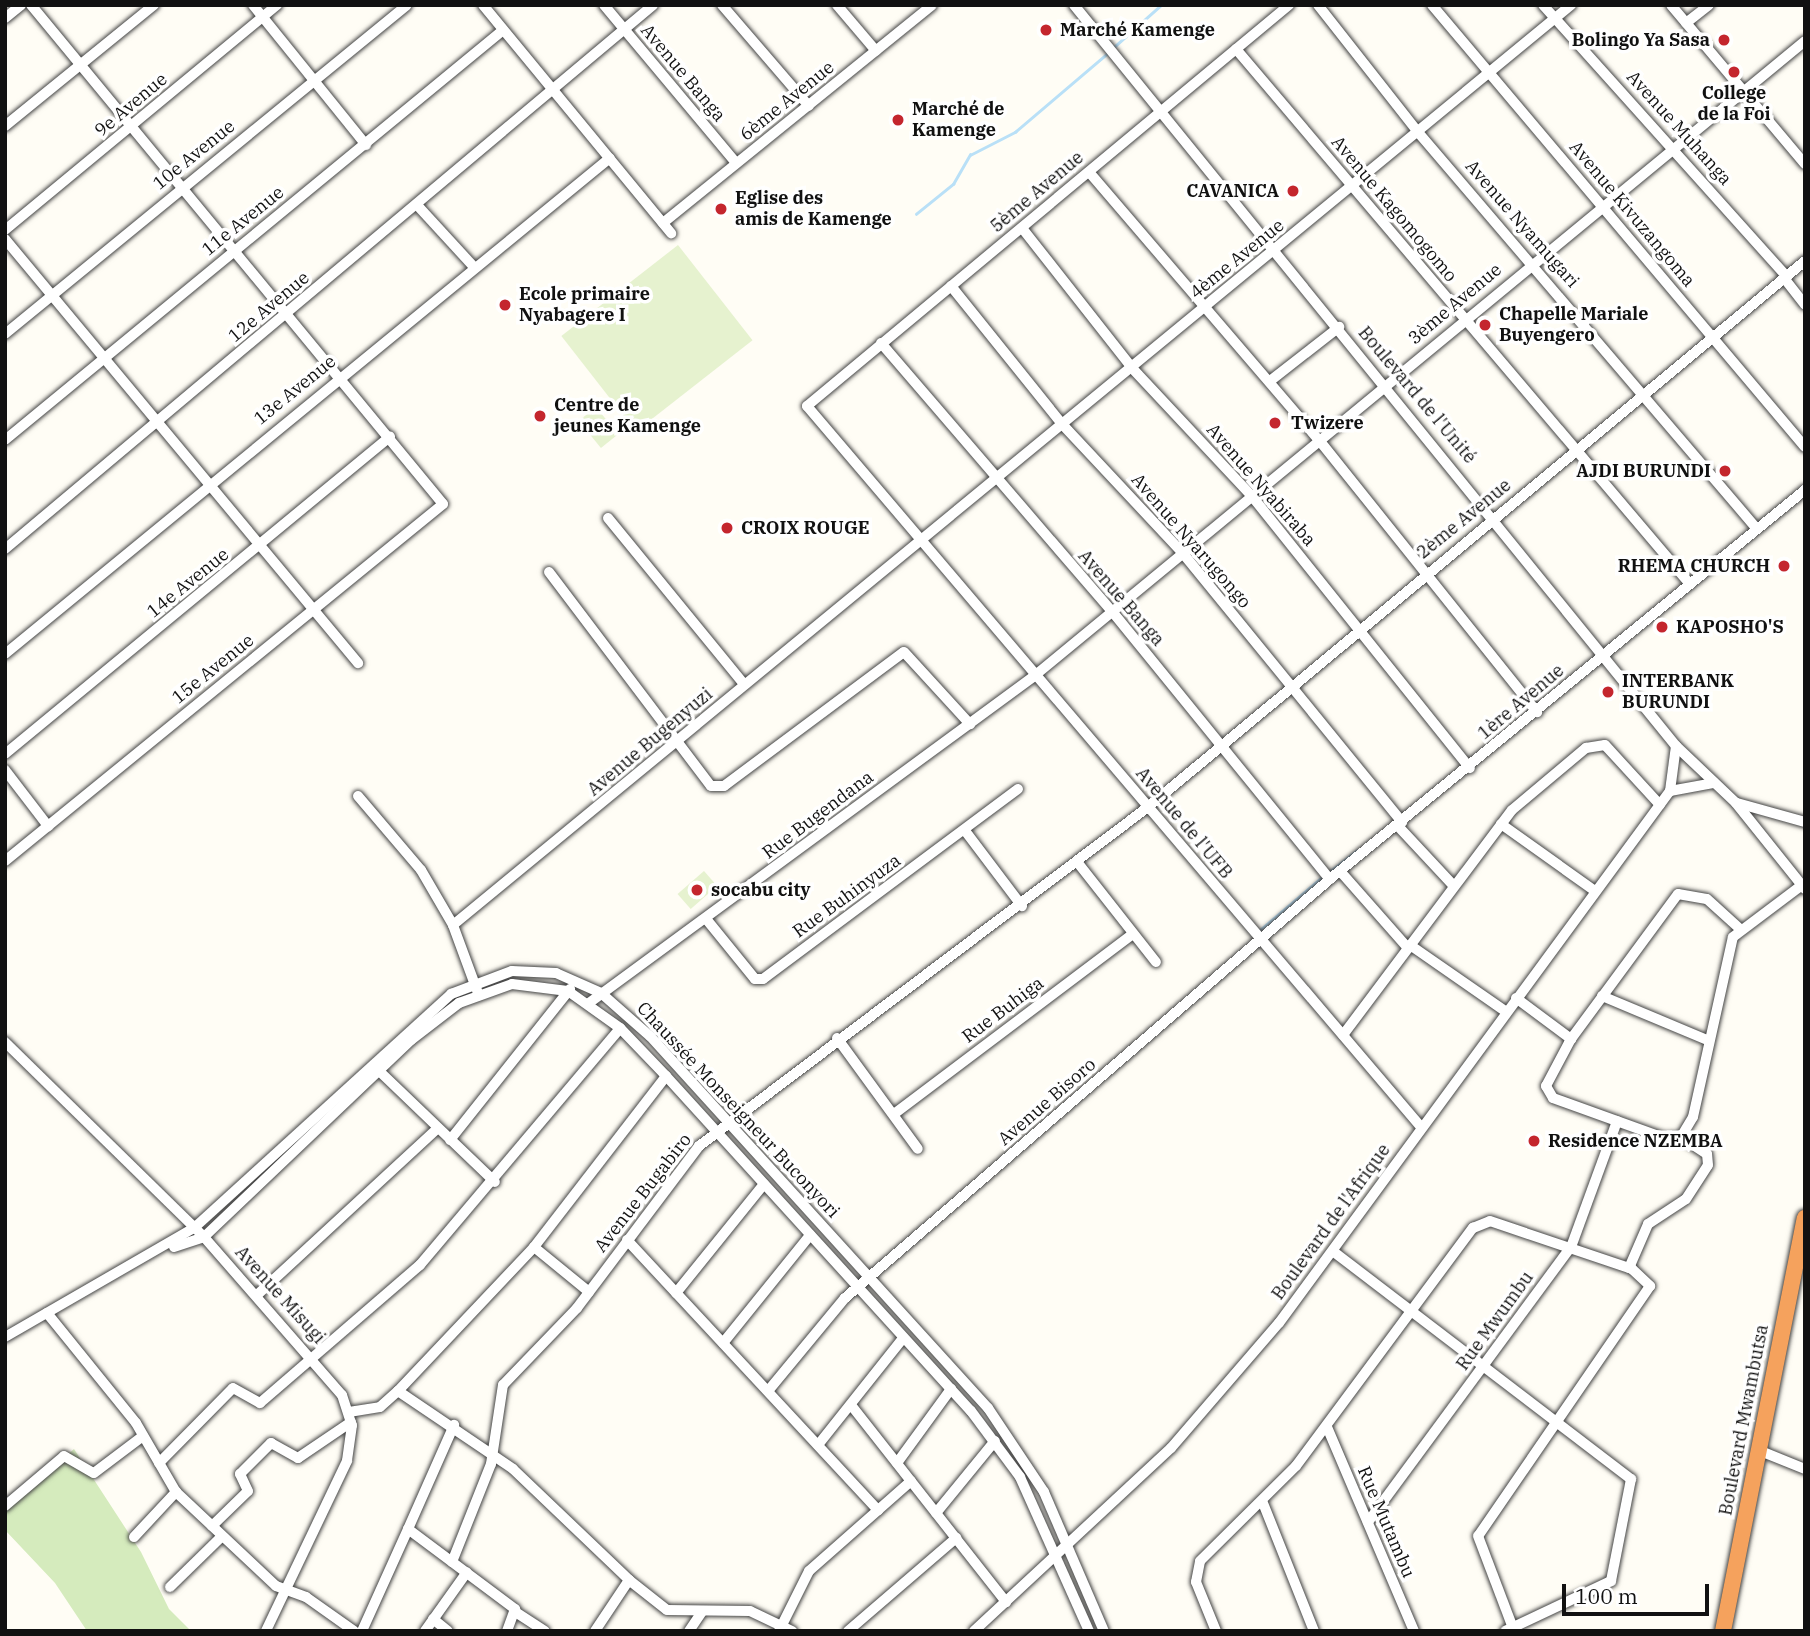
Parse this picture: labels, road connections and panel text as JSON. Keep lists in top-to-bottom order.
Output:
{
  "streets": {
    "highway": ["Boulevard Mwambutsa"],
    "street": [
      "Avenue Banga",
      "6ème Avenue",
      "9e Avenue",
      "Avenue Muhanga",
      "10e Avenue",
      "5ème Avenue",
      "Avenue Kagomogomo",
      "Avenue Kivuzangoma",
      "11e Avenue",
      "Avenue Nyamugari",
      "4ème Avenue",
      "3ème Avenue",
      "12e Avenue",
      "13e Avenue",
      "Boulevard de l'Unité",
      "Avenue Nyabiraba",
      "2ème Avenue",
      "Avenue Nyarugongo",
      "14e Avenue",
      "15e Avenue",
      "1ère Avenue",
      "Avenue Bugenyuzi",
      "Rue Bugendana",
      "Avenue de l'UFB",
      "Rue Buhinyuza",
      "Rue Buhiga",
      "Avenue Bisoro",
      "Chaussée Monseigneur Buconyori",
      "Avenue Bugabiro",
      "Boulevard de l'Afrique",
      "Avenue Misugi",
      "Rue Mwumbu",
      "Rue Mutambu"
    ]
  },
  "crossings": [
    ["Avenue Banga", "6ème Avenue"],
    ["Avenue Banga", "5ème Avenue"],
    ["Avenue Banga", "4ème Avenue"],
    ["Avenue Banga", "3ème Avenue"],
    ["Avenue Banga", "12e Avenue"],
    ["Avenue Banga", "2ème Avenue"],
    ["Avenue Banga", "1ère Avenue"],
    ["Avenue Muhanga", "4ème Avenue"],
    ["Avenue Muhanga", "3ème Avenue"],
    ["Avenue Muhanga", "2ème Avenue"],
    ["5ème Avenue", "Avenue Kagomogomo"],
    ["5ème Avenue", "Boulevard de l'Unité"],
    ["5ème Avenue", "Avenue Nyabiraba"],
    ["5ème Avenue", "Avenue Nyarugongo"],
    ["5ème Avenue", "Avenue de l'UFB"],
    ["Avenue Kagomogomo", "4ème Avenue"],
    ["Avenue Kagomogomo", "3ème Avenue"],
    ["Avenue Kagomogomo", "2ème Avenue"],
    ["Avenue Kagomogomo", "1ère Avenue"],
    ["Avenue Kivuzangoma", "4ème Avenue"],
    ["Avenue Kivuzangoma", "3ème Avenue"],
    ["Avenue Kivuzangoma", "2ème Avenue"],
    ["Avenue Nyamugari", "4ème Avenue"],
    ["Avenue Nyamugari", "3ème Avenue"],
    ["Avenue Nyamugari", "2ème Avenue"],
    ["Avenue Nyamugari", "1ère Avenue"],
    ["4ème Avenue", "Boulevard de l'Unité"],
    ["4ème Avenue", "Avenue Nyabiraba"],
    ["4ème Avenue", "Avenue Nyarugongo"],
    ["4ème Avenue", "Avenue Bugenyuzi"],
    ["4ème Avenue", "Avenue de l'UFB"],
    ["3ème Avenue", "Boulevard de l'Unité"],
    ["3ème Avenue", "Avenue Nyabiraba"],
    ["3ème Avenue", "Avenue Nyarugongo"],
    ["3ème Avenue", "Rue Bugendana"],
    ["3ème Avenue", "Avenue de l'UFB"],
    ["Boulevard de l'Unité", "2ème Avenue"],
    ["Boulevard de l'Unité", "1ère Avenue"],
    ["Avenue Nyabiraba", "2ème Avenue"],
    ["Avenue Nyabiraba", "1ère Avenue"],
    ["2ème Avenue", "Avenue Nyarugongo"],
    ["2ème Avenue", "Avenue de l'UFB"],
    ["2ème Avenue", "Avenue Bugabiro"],
    ["Avenue Nyarugongo", "1ère Avenue"],
    ["14e Avenue", "15e Avenue"],
    ["1ère Avenue", "Avenue de l'UFB"],
    ["1ère Avenue", "Avenue Bisoro"],
    ["Avenue Bugenyuzi", "Avenue de l'UFB"],
    ["Rue Bugendana", "Avenue de l'UFB"],
    ["Rue Bugendana", "Rue Buhinyuza"],
    ["Rue Bugendana", "Chaussée Monseigneur Buconyori"],
    ["Avenue de l'UFB", "Avenue Bisoro"],
    ["Avenue de l'UFB", "Avenue Bugabiro"],
    ["Avenue de l'UFB", "Boulevard de l'Afrique"],
    ["Avenue Bisoro", "Chaussée Monseigneur Buconyori"],
    ["Chaussée Monseigneur Buconyori", "Avenue Bugabiro"],
    ["Chaussée Monseigneur Buconyori", "Boulevard de l'Afrique"],
    ["Chaussée Monseigneur Buconyori", "Avenue Misugi"],
    ["Rue Mwumbu", "Rue Mutambu"]
  ],
  "places": [
    "Marché Kamenge",
    "Bolingo Ya Sasa",
    "College de la Foi",
    "Marché de Kamenge",
    "CAVANICA",
    "Eglise des amis de Kamenge",
    "Ecole primaire Nyabagere I",
    "Chapelle Mariale Buyengero",
    "Centre de jeunes Kamenge",
    "Twizere",
    "AJDI BURUNDI",
    "CROIX ROUGE",
    "RHEMA CHURCH",
    "KAPOSHO'S",
    "INTERBANK BURUNDI",
    "socabu city",
    "Residence NZEMBA"
  ],
  "scale_bar": "100 m"
}
